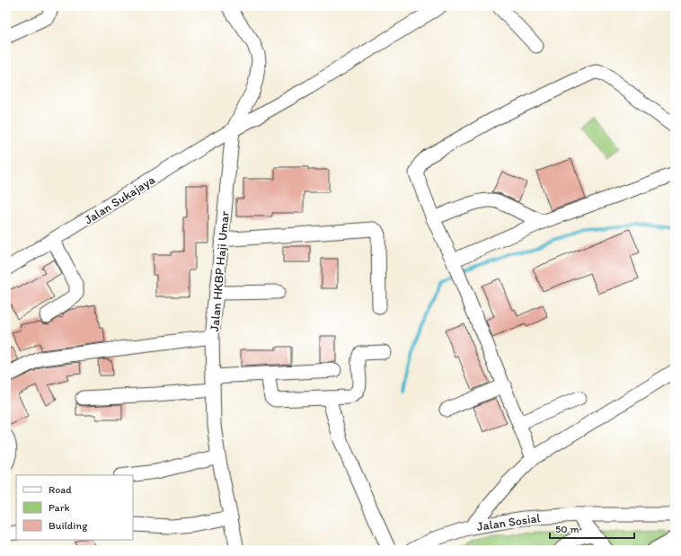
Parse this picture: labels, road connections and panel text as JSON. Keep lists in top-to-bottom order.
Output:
{
  "streets": {
    "street": ["Jalan Sukajaya", "Jalan HKBP Haji Umar", "Jalan Sosial"]
  },
  "crossings": [
    ["Jalan Sukajaya", "Jalan HKBP Haji Umar"]
  ],
  "legend": ["Road", "Park", "Building"],
  "scale_bar": "50 m"
}
